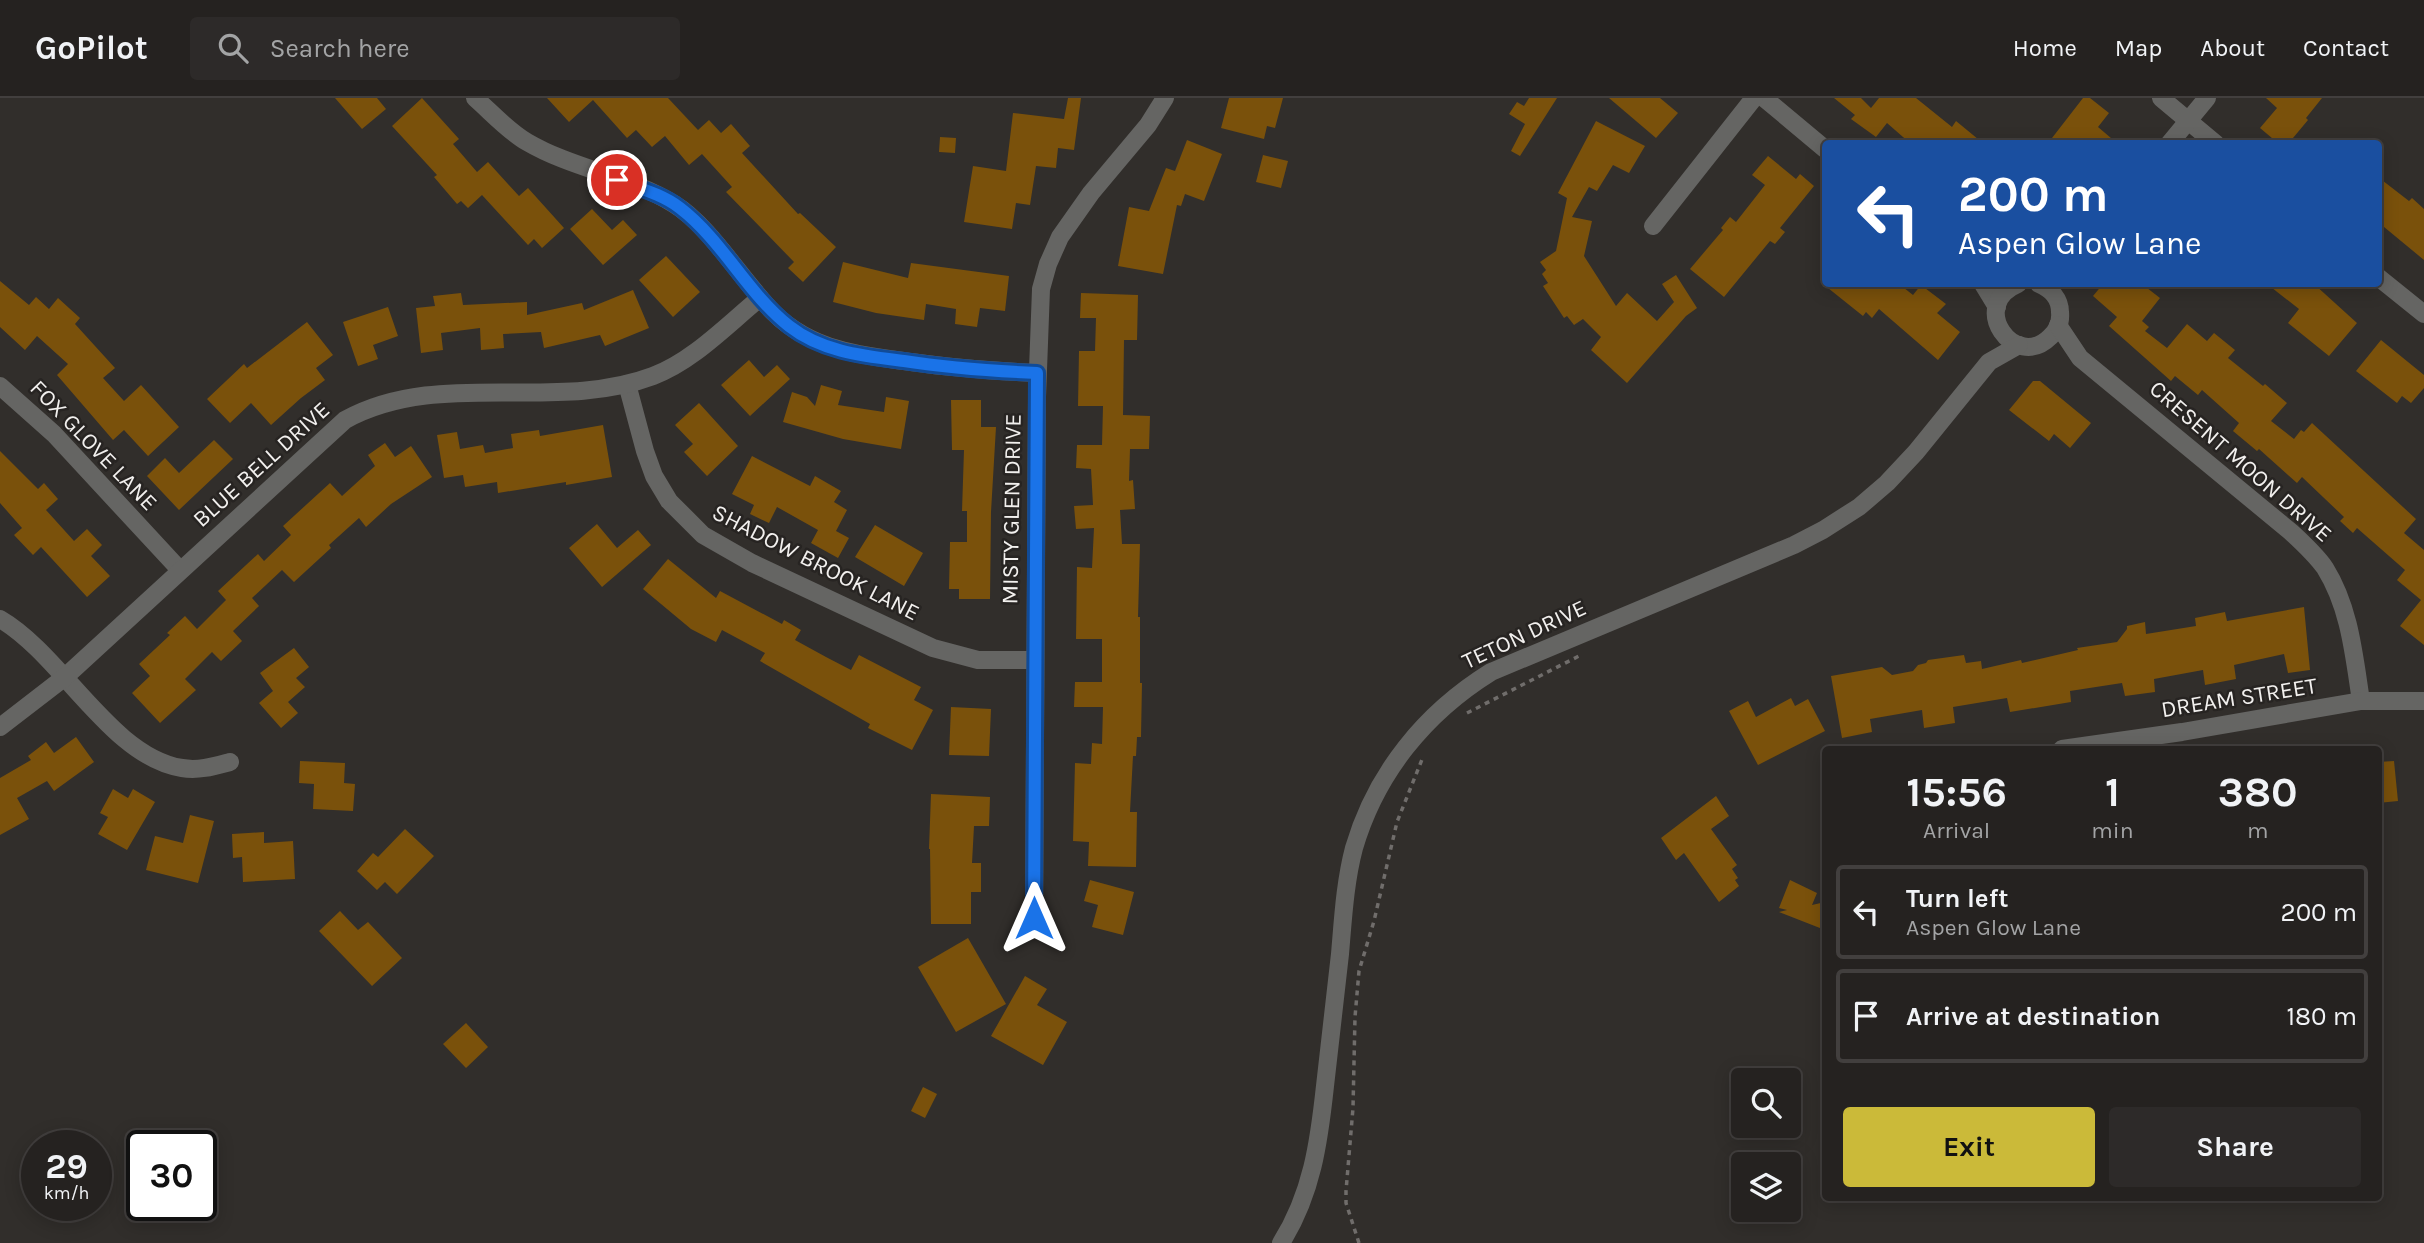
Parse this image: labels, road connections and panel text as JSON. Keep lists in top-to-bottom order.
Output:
{
  "streets": {
    "street": [
      "FOX GLOVE LANE",
      "CRESENT MOON DRIVE",
      "BLUE BELL DRIVE",
      "MISTY GLEN DRIVE",
      "SHADOW BROOK LANE",
      "TETON DRIVE",
      "DREAM STREET"
    ]
  },
  "crossings": [
    ["FOX GLOVE LANE", "BLUE BELL DRIVE"],
    ["CRESENT MOON DRIVE", "DREAM STREET"],
    ["BLUE BELL DRIVE", "SHADOW BROOK LANE"],
    ["MISTY GLEN DRIVE", "SHADOW BROOK LANE"]
  ],
  "page": {
    "header": "GoPilot",
    "search": "Search here",
    "nav": [
      "Home",
      "Map",
      "About",
      "Contact"
    ],
    "turn": ["200 m", "Aspen Glow Lane"],
    "eta": [
      "15:56",
      "Arrival",
      "1",
      "min",
      "380",
      "m"
    ],
    "list": [
      {
        "name": "Turn left",
        "note": "Aspen Glow Lane",
        "value": "200 m"
      },
      {
        "name": "Arrive at destination",
        "value": "180 m"
      }
    ],
    "buttons": ["Exit", "Share"],
    "speed": "29 km/h",
    "limit": "30"
  }
}
